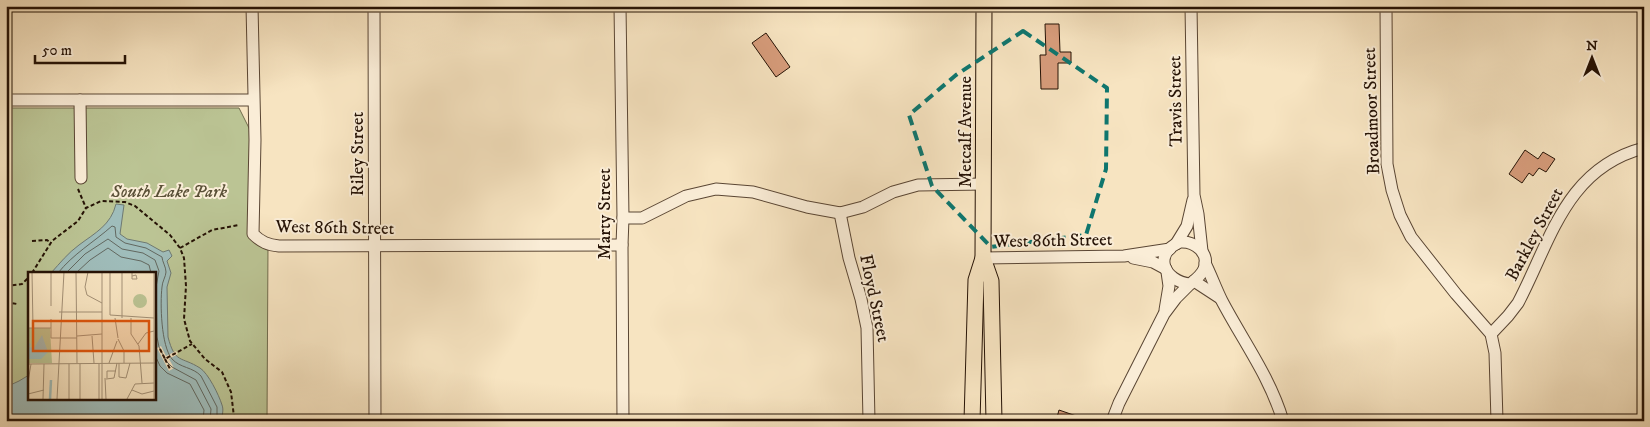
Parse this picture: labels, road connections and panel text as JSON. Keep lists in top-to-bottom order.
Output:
{
  "streets": {
    "main road": ["Metcalf Avenue"],
    "street": [
      "Travis Street",
      "Broadmoor Street",
      "Riley Street",
      "Marty Street",
      "West 86th Street",
      "Barkley Street",
      "Floyd Street"
    ]
  },
  "crossings": [
    ["Travis Street", "West 86th Street"],
    ["Broadmoor Street", "Barkley Street"],
    ["Metcalf Avenue", "West 86th Street"],
    ["Riley Street", "West 86th Street"],
    ["Marty Street", "West 86th Street"]
  ],
  "parks": ["South Lake Park"],
  "scale_bar": "50 m",
  "north": "top"
}
